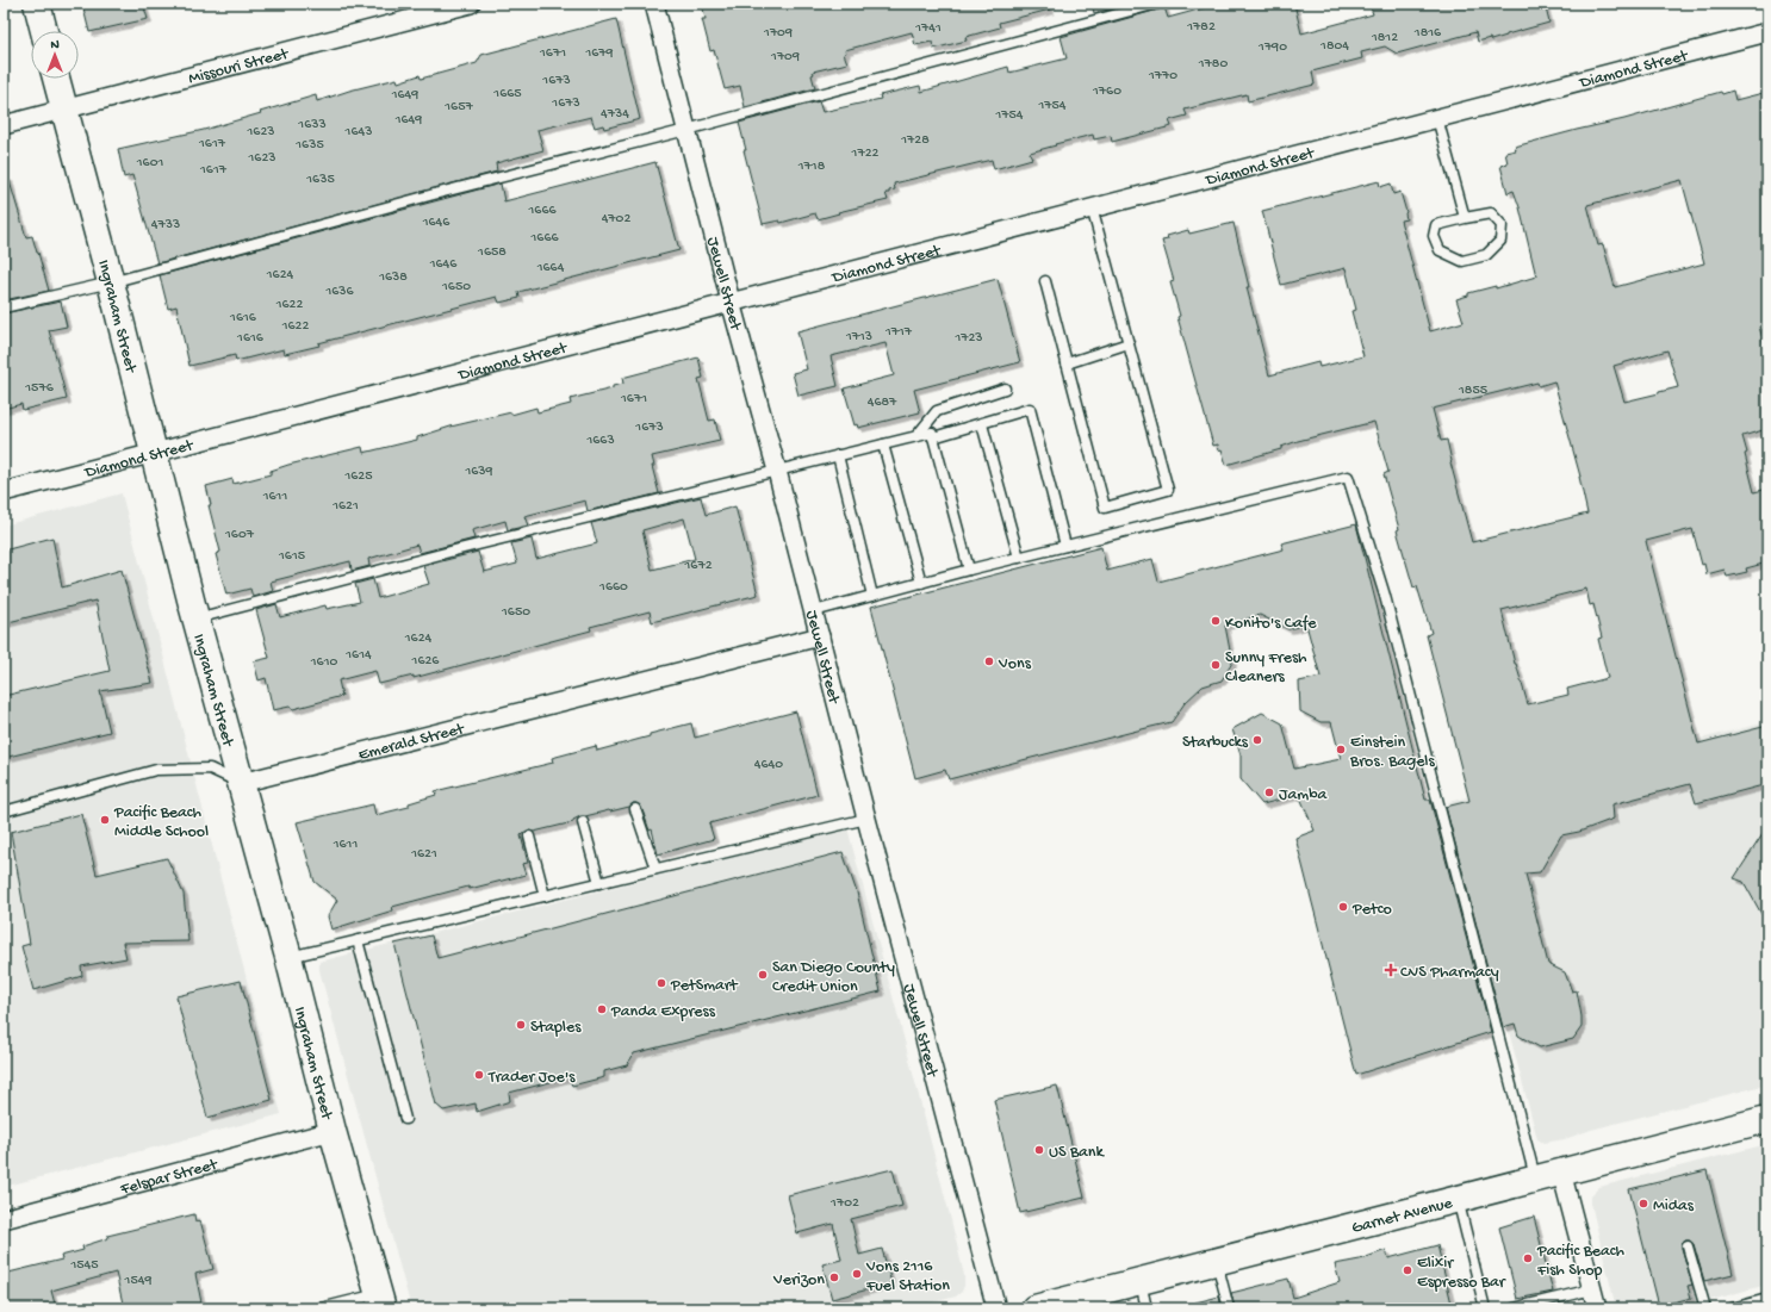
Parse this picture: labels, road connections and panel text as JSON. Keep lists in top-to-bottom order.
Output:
{
  "streets": {
    "main road": ["Ingraham Street", "Garnet Avenue"],
    "street": [
      "Missouri Street",
      "Diamond Street",
      "Jewell Street",
      "Emerald Street",
      "Felspar Street"
    ]
  },
  "crossings": [
    ["Missouri Street", "Ingraham Street"],
    ["Diamond Street", "Jewell Street"],
    ["Diamond Street", "Ingraham Street"],
    ["Jewell Street", "Emerald Street"],
    ["Ingraham Street", "Emerald Street"],
    ["Ingraham Street", "Felspar Street"]
  ],
  "places": {
    "other": [
      "Konito's Cafe",
      "Vons",
      "Sunny Fresh Cleaners",
      "Starbucks",
      "Einstein Bros. Bagels",
      "Jamba",
      "Pacific Beach Middle School",
      "Petco",
      "San Diego County Credit Union",
      "PetSmart",
      "Panda Express",
      "Staples",
      "Trader Joe's",
      "US Bank",
      "Midas",
      "Pacific Beach Fish Shop",
      "Elixir Espresso Bar",
      "Vons 2116 Fuel Station",
      "Verizon"
    ],
    "health": ["CVS Pharmacy"]
  },
  "house_numbers": [
    "1782",
    "1741",
    "1709",
    "1816",
    "1812",
    "1804",
    "1790",
    "1671",
    "1679",
    "1709",
    "1780",
    "1770",
    "1673",
    "1760",
    "1665",
    "1649",
    "1673",
    "1754",
    "1657",
    "4734",
    "1754",
    "1649",
    "1633",
    "1623",
    "1643",
    "1728",
    "1617",
    "1635",
    "1722",
    "1623",
    "1601",
    "1718",
    "1617",
    "1635",
    "1666",
    "4702",
    "1646",
    "4733",
    "1666",
    "1658",
    "1646",
    "1664",
    "1624",
    "1638",
    "1650",
    "1636",
    "1622",
    "1616",
    "1622",
    "1717",
    "1713",
    "1616",
    "1723",
    "1576",
    "1855",
    "1671",
    "4687",
    "1673",
    "1663",
    "1639",
    "1625",
    "1611",
    "1621",
    "1607",
    "1615",
    "1672",
    "1660",
    "1650",
    "1624",
    "1614",
    "1626",
    "1610",
    "4640",
    "1611",
    "1621",
    "1702",
    "1545",
    "1549"
  ],
  "north": "top"
}
